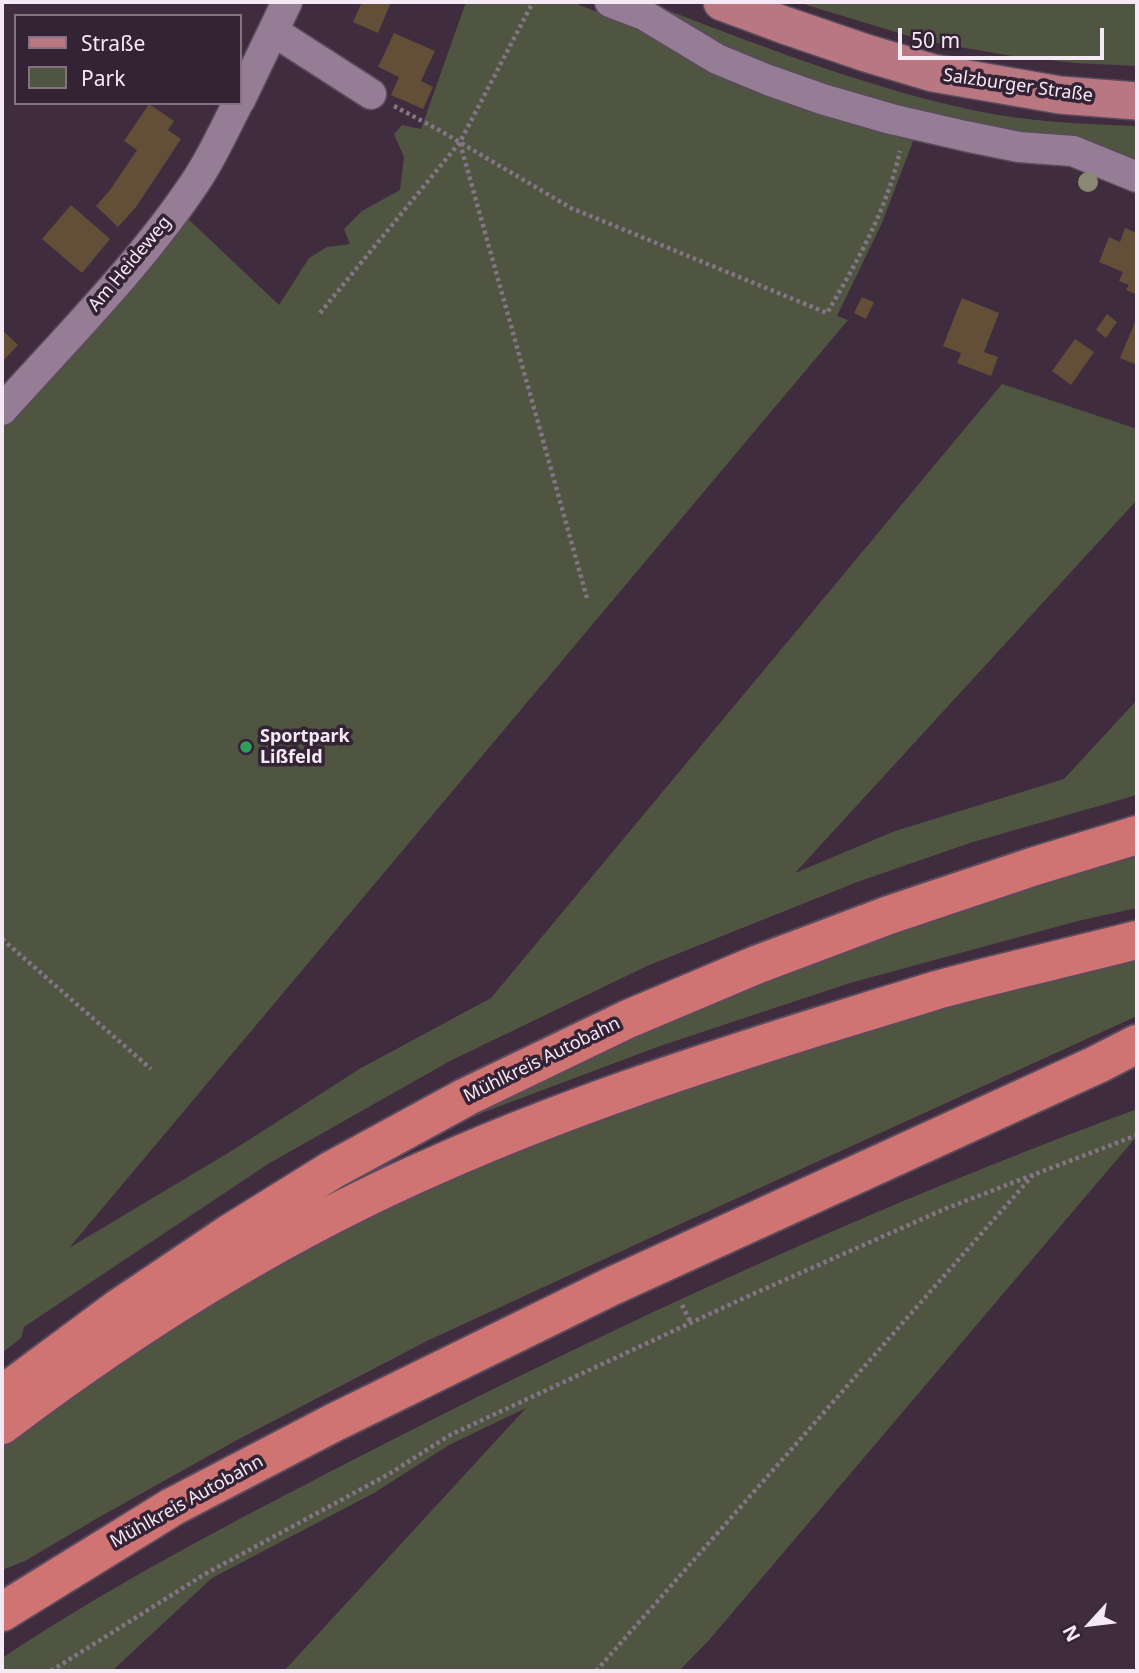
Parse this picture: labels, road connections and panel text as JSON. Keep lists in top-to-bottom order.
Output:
{
  "streets": {
    "highway": ["Mühlkreis Autobahn"],
    "main road": ["Salzburger Straße"],
    "street": ["Am Heideweg"]
  },
  "places": ["Sportpark Lißfeld"],
  "legend": ["Straße", "Park"],
  "scale_bar": "50 m",
  "north": "bottom left"
}
